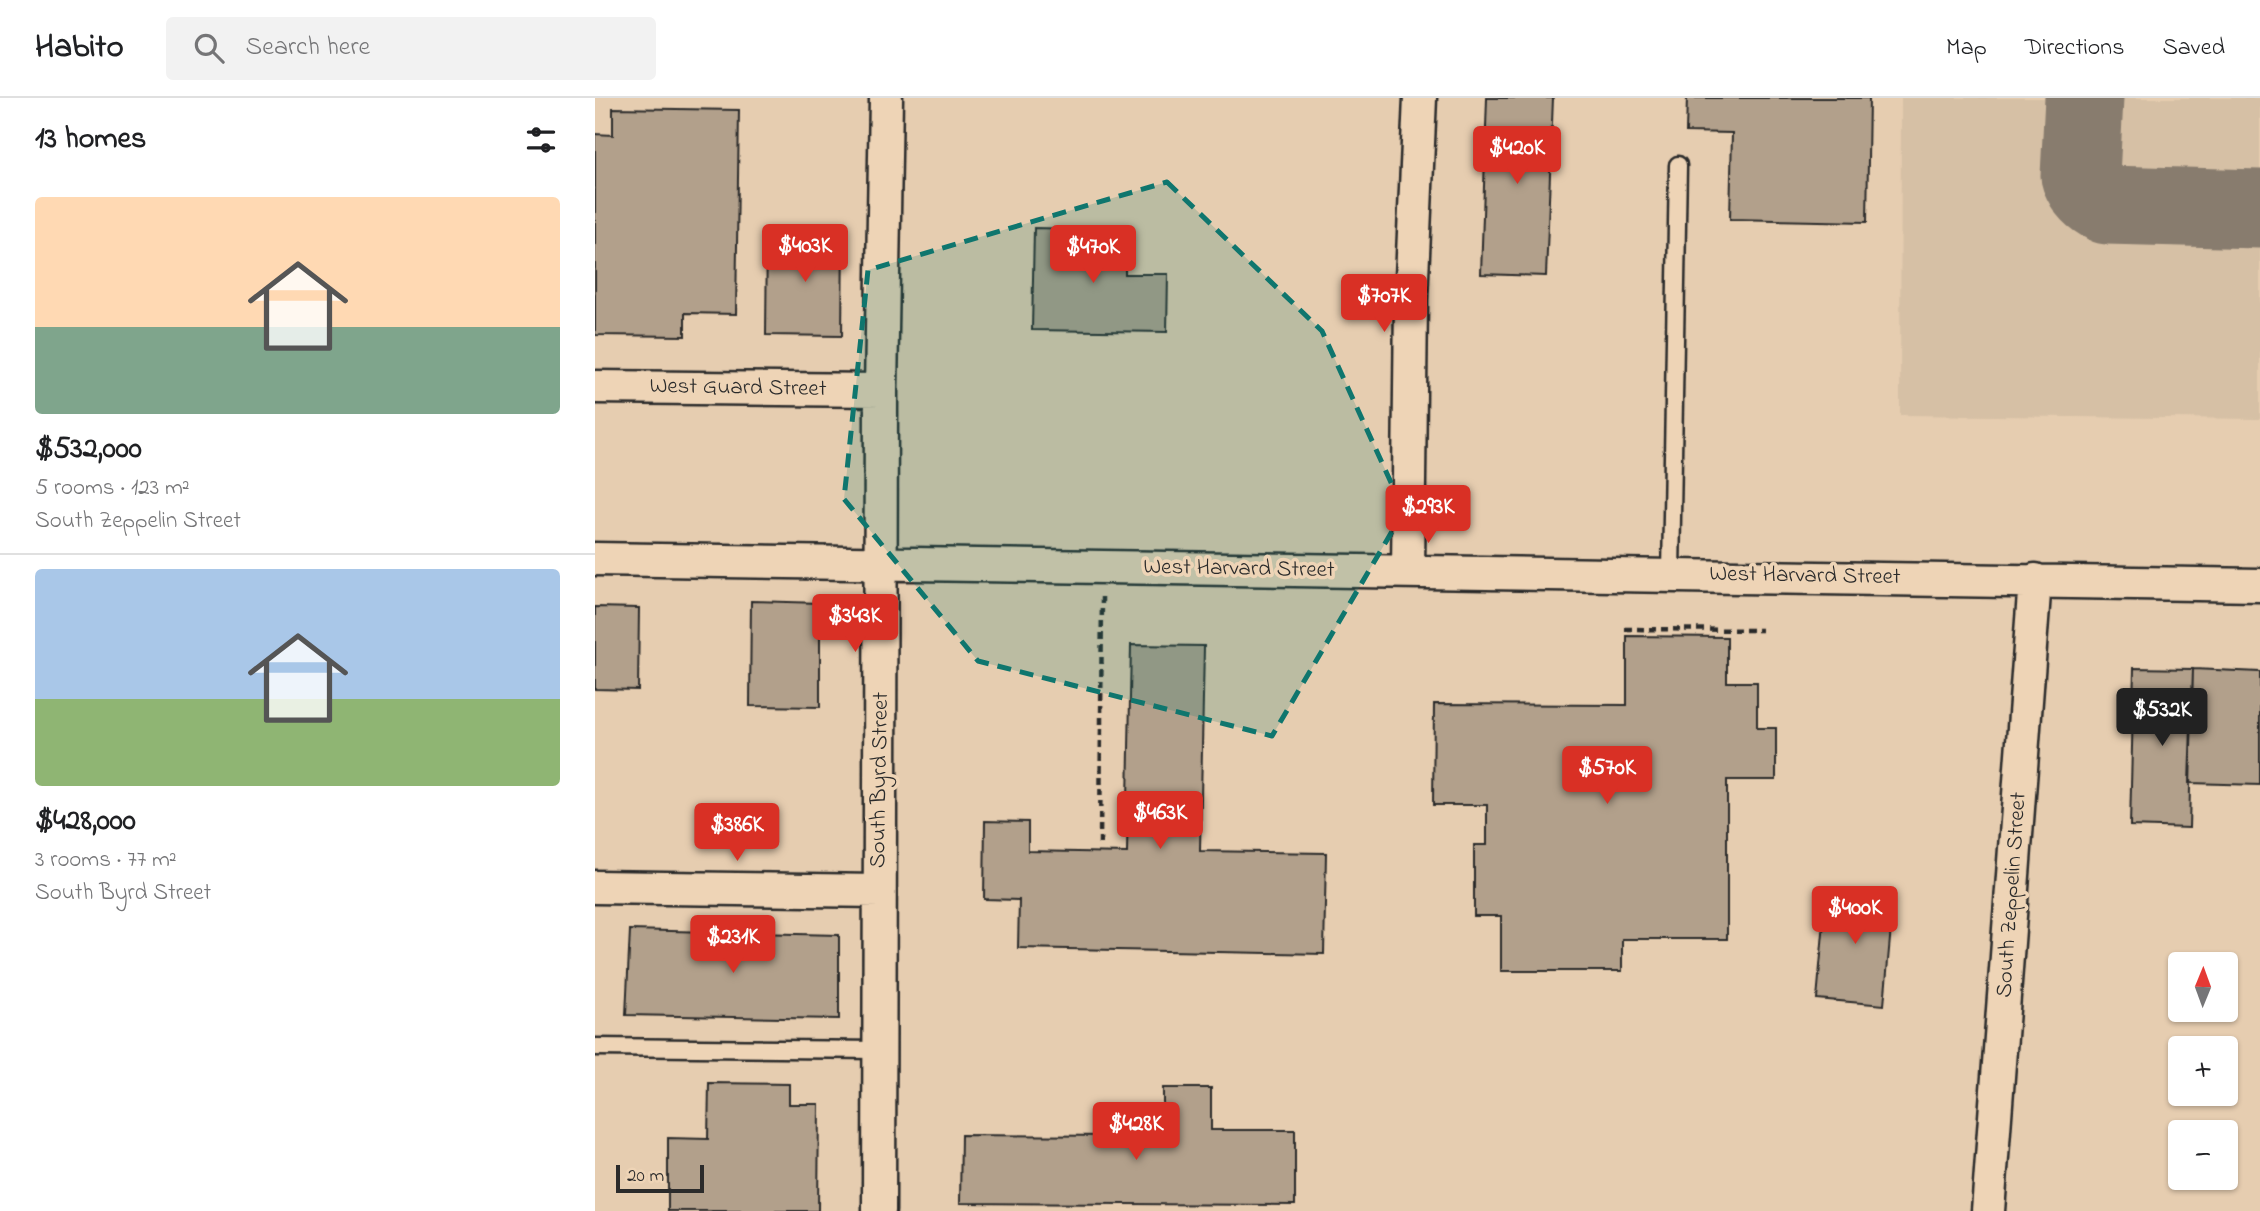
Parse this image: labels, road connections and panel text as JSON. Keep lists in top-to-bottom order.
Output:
{
  "streets": {
    "street": [
      "West Guard Street",
      "West Harvard Street",
      "South Byrd Street",
      "South Zeppelin Street"
    ]
  },
  "crossings": [
    ["West Guard Street", "South Byrd Street"],
    ["West Harvard Street", "South Byrd Street"],
    ["West Harvard Street", "South Zeppelin Street"]
  ],
  "scale_bar": "20 m",
  "north": "top",
  "page": {
    "header": "Habito",
    "search": "Search here",
    "nav": ["Map", "Directions", "Saved"],
    "heading": "13 homes",
    "price": [
      "$420K",
      "$403K",
      "$470K",
      "$707K",
      "$293K",
      "$343K",
      "$532K",
      "$570K",
      "$463K",
      "$386K",
      "$400K",
      "$231K",
      "$428K"
    ],
    "list": [
      {
        "name": "$532,000",
        "note": "5 rooms · 123 m² · South Zeppelin Street"
      },
      {
        "name": "$428,000",
        "note": "3 rooms · 77 m² · South Byrd Street"
      }
    ],
    "map_buttons": ["+", "−"],
    "scale": "20 m"
  }
}
